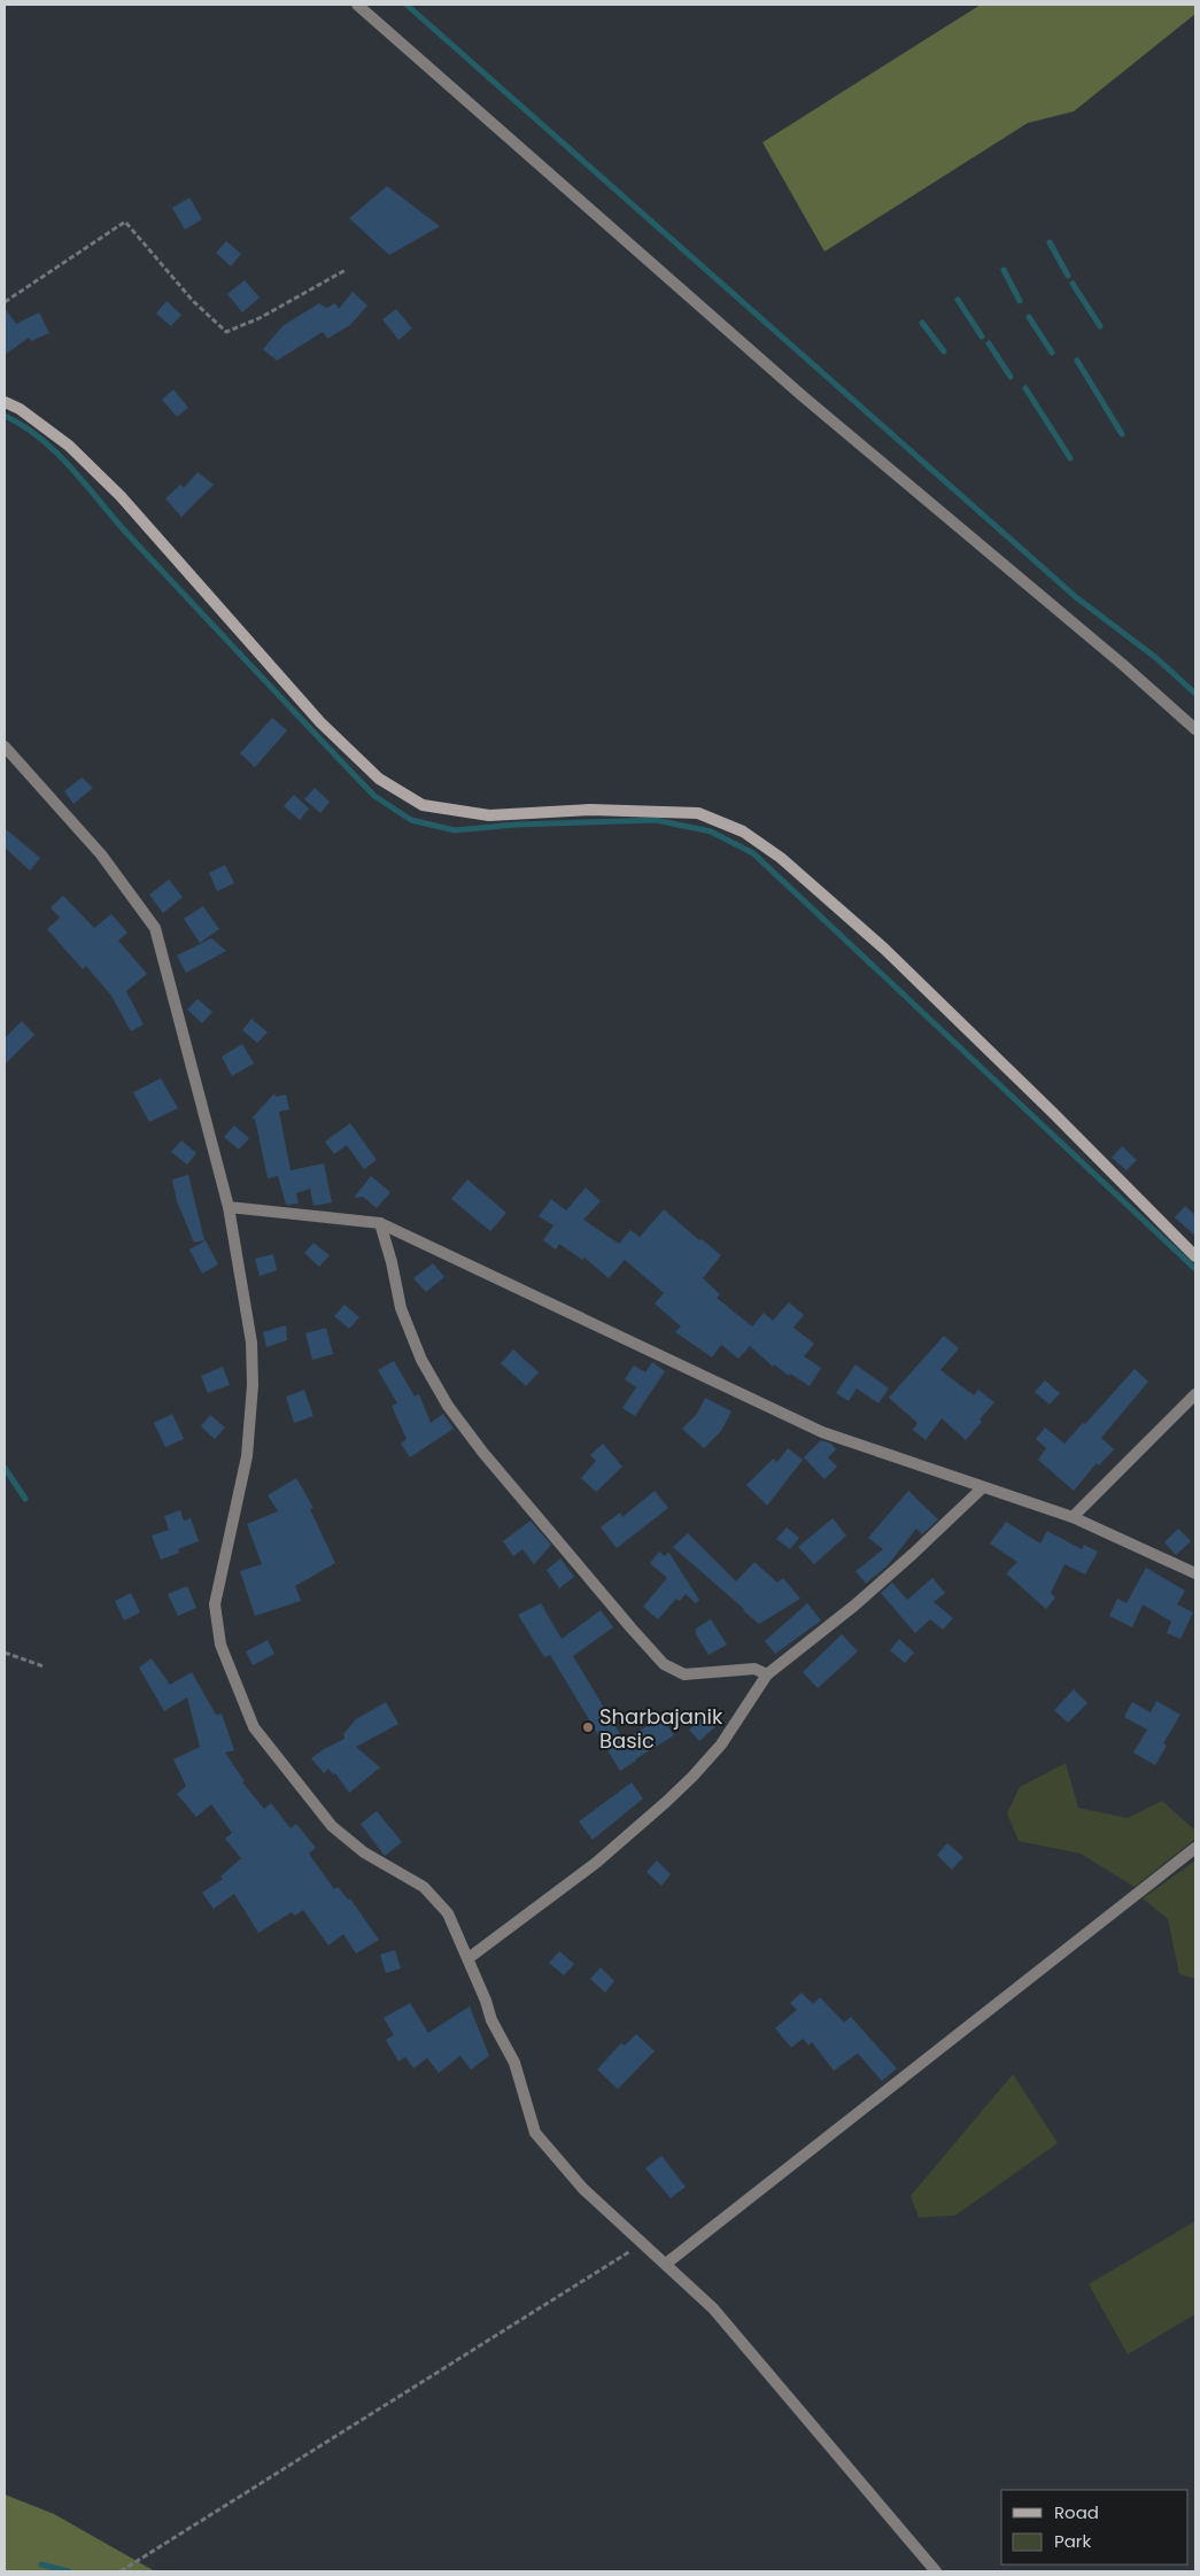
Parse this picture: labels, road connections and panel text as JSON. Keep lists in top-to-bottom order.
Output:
{
  "places": ["Sharbajanik Basic"],
  "legend": ["Road", "Park"]
}
